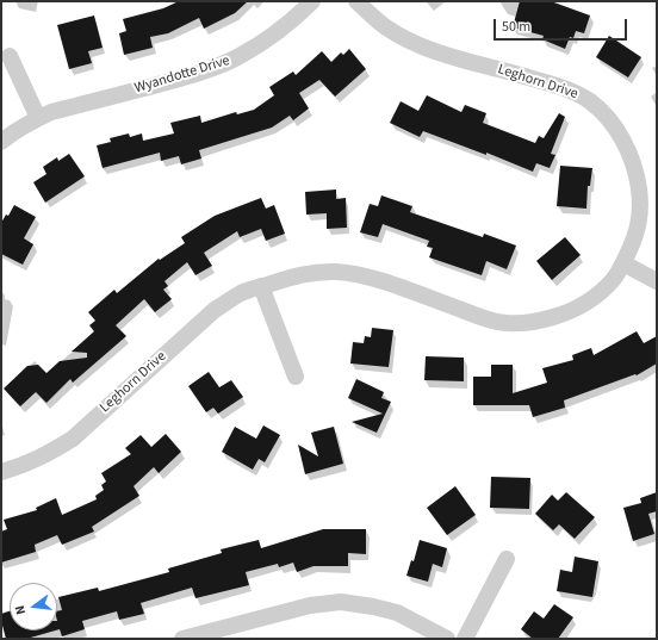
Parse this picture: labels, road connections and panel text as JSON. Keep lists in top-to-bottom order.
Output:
{
  "streets": {
    "street": ["Wyandotte Drive", "Leghorn Drive"]
  },
  "scale_bar": "50 m",
  "north": "left"
}
